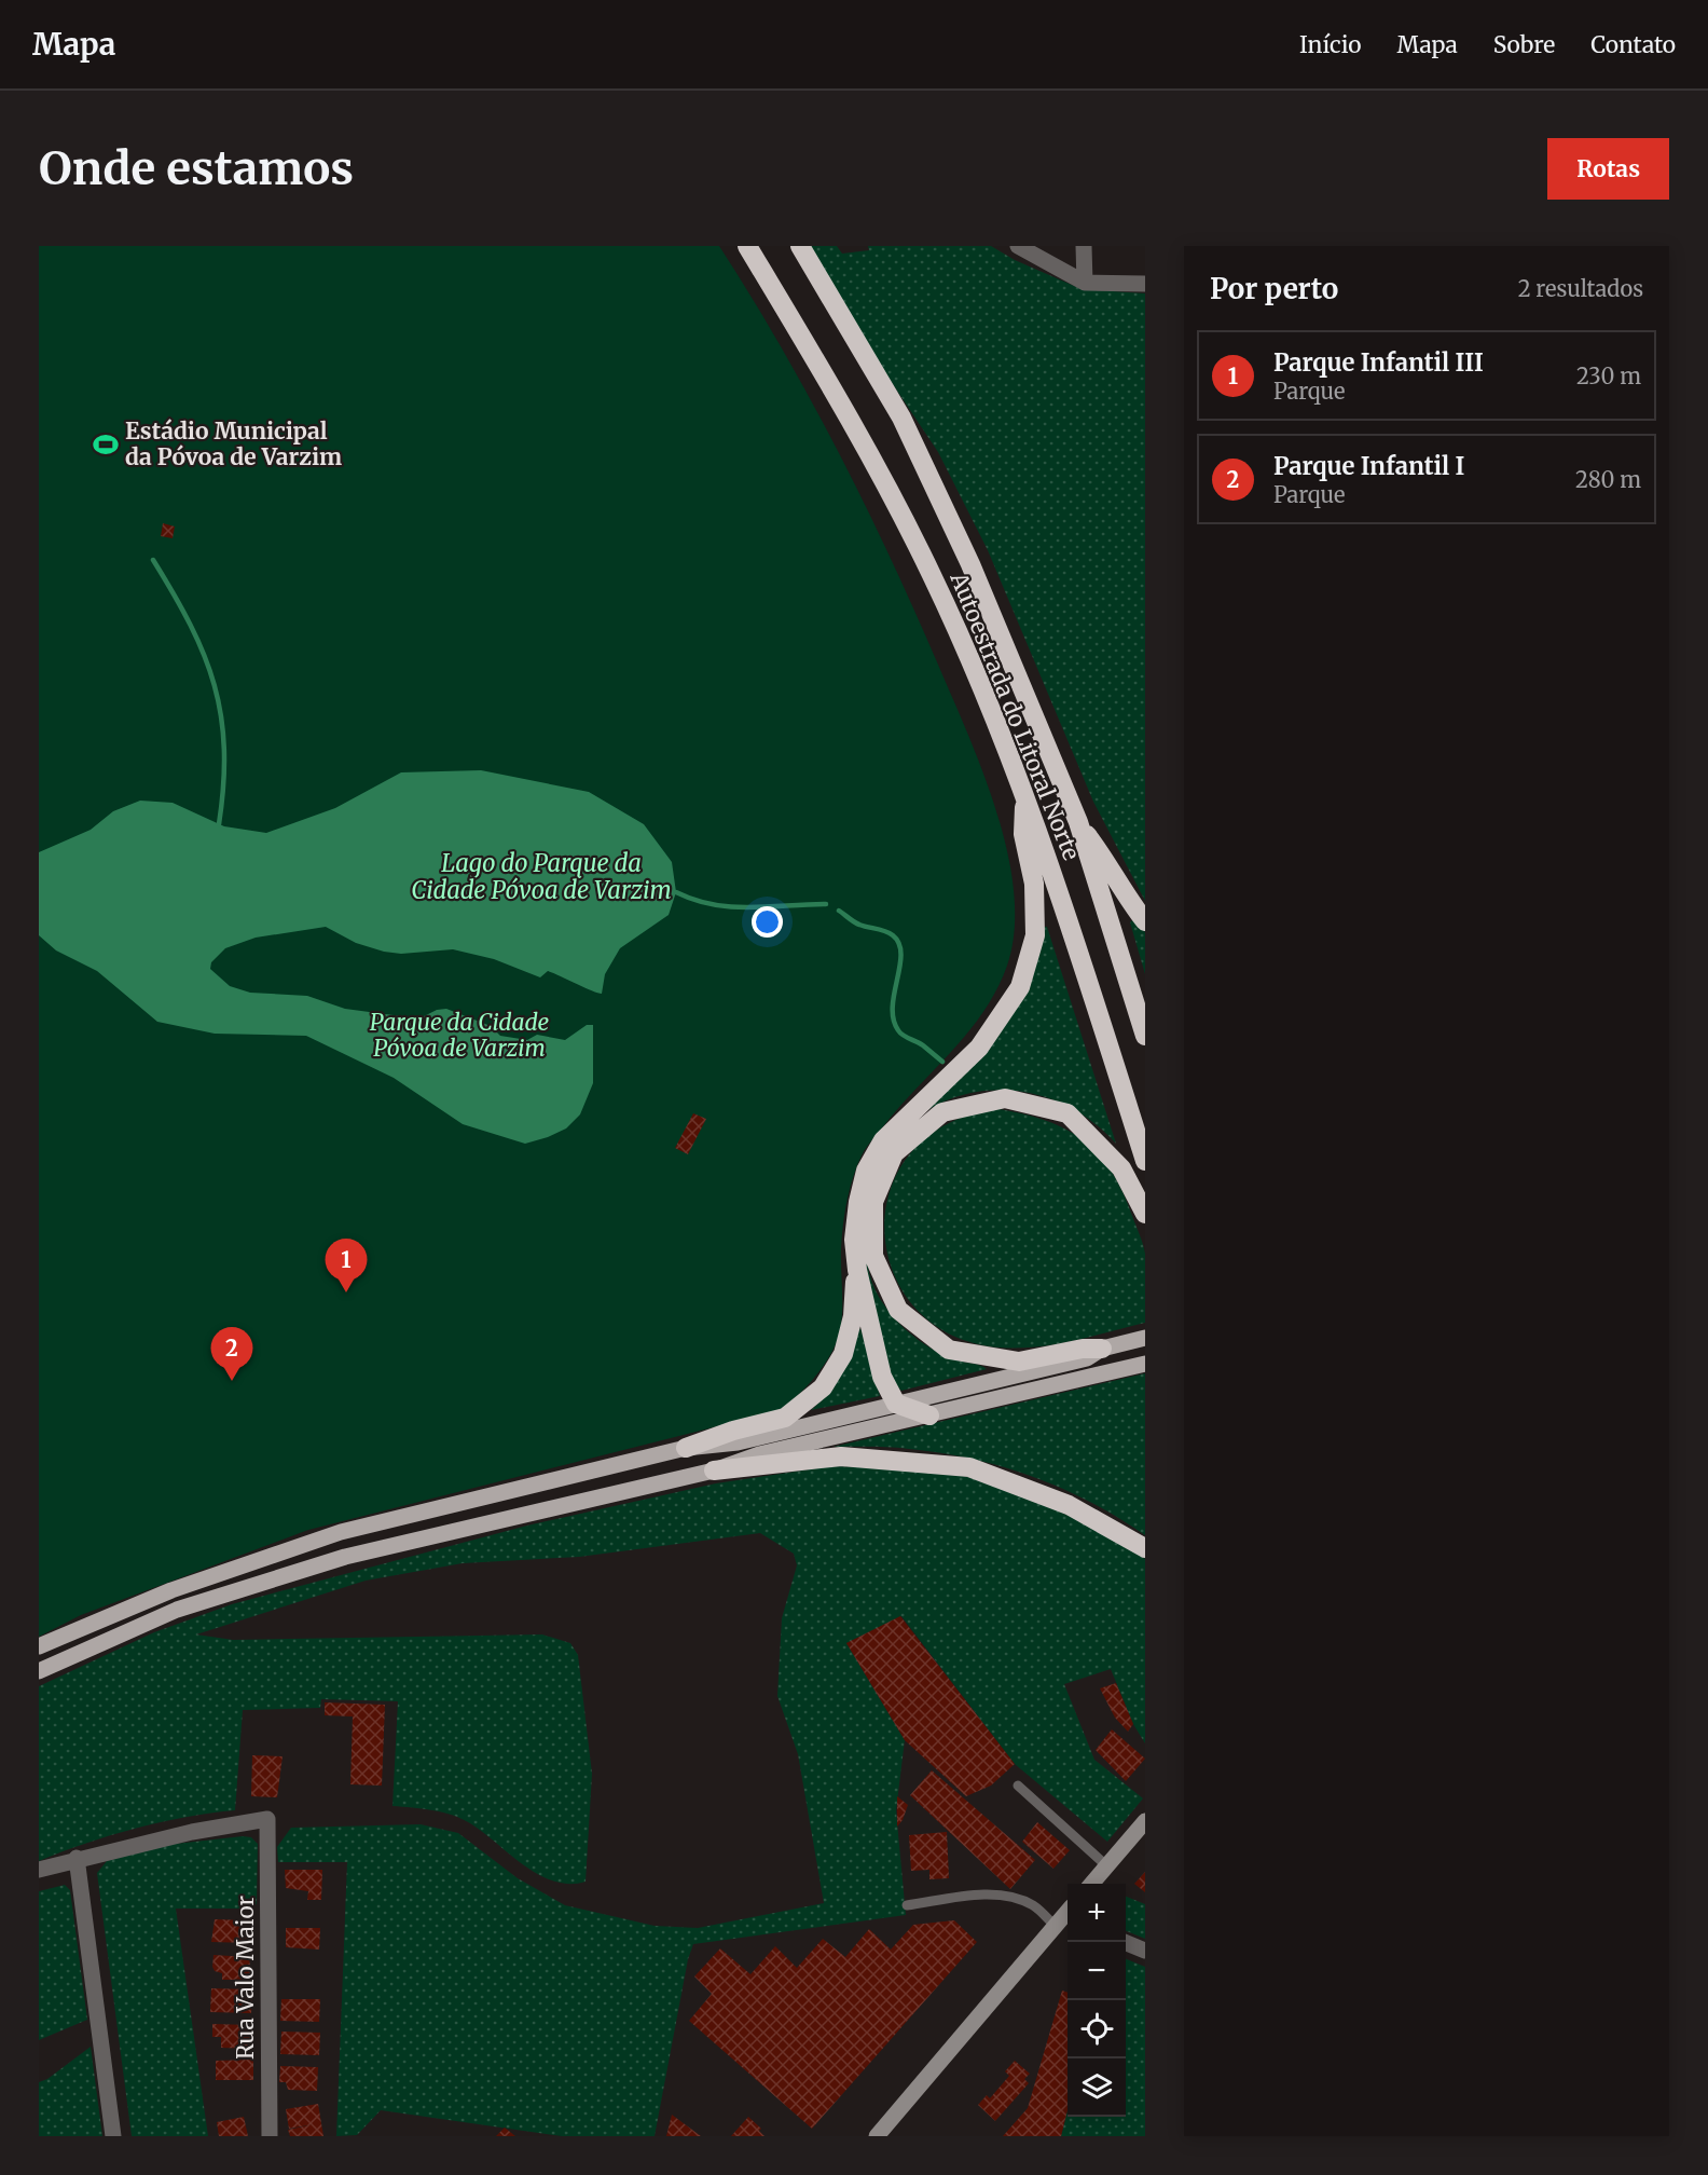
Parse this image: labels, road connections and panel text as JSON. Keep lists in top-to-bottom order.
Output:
{
  "streets": {
    "highway": ["Autoestrada do Litoral Norte"],
    "street": ["Rua Valo Maior"]
  },
  "water": ["Lago do Parque da Cidade Póvoa de Varzim"],
  "parks": ["Parque da Cidade Póvoa de Varzim"],
  "places": {
    "sports": ["Estádio Municipal da Póvoa de Varzim"]
  },
  "page": {
    "header": "Mapa",
    "nav": [
      "Início",
      "Mapa",
      "Sobre",
      "Contato"
    ],
    "buttons": "Rotas",
    "title": "Onde estamos",
    "heading": ["Por perto", "2 resultados"],
    "list": [
      {
        "mark": "1",
        "name": "Parque Infantil III",
        "note": "Parque",
        "value": "230 m"
      },
      {
        "mark": "2",
        "name": "Parque Infantil I",
        "note": "Parque",
        "value": "280 m"
      }
    ],
    "pins": ["1", "2"],
    "map_buttons": ["+", "−"]
  }
}
